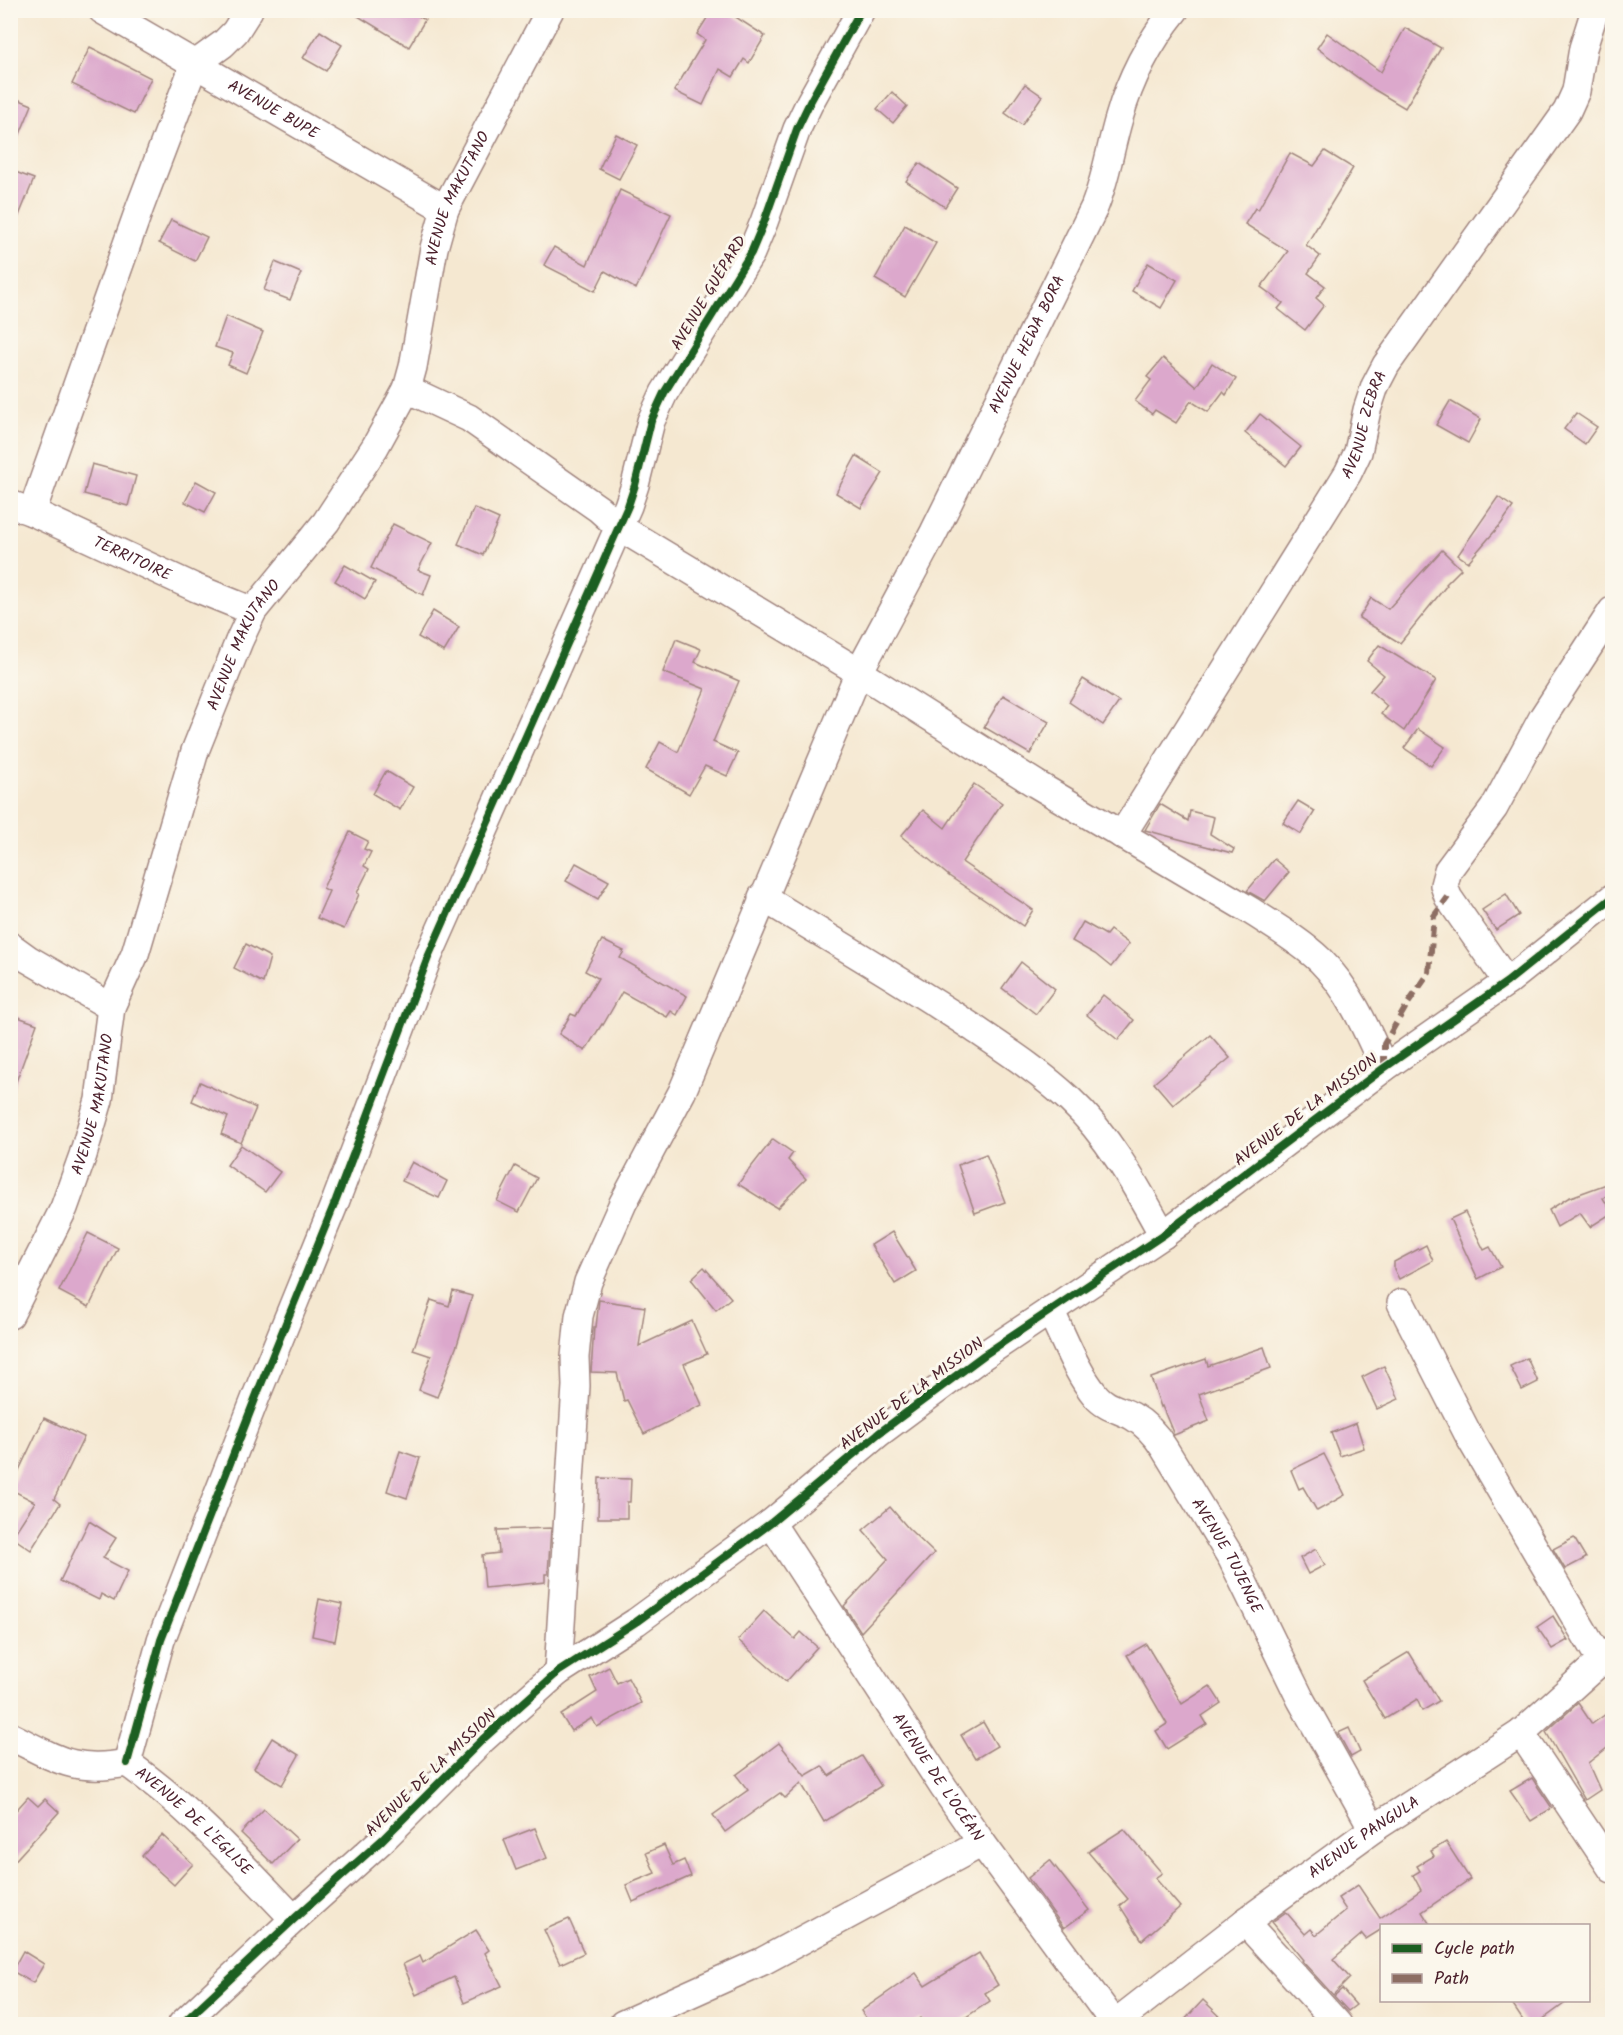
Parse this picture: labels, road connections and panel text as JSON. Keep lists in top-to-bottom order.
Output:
{
  "streets": {
    "street": [
      "AVENUE BUPE",
      "AVENUE MAKUTANO",
      "AVENUE GUÉPARD",
      "AVENUE HEWA BORA",
      "AVENUE ZEBRA",
      "TERRITOIRE",
      "AVENUE DE LA MISSION",
      "AVENUE TUJENGE",
      "AVENUE DE L'OCÉAN",
      "AVENUE DE L'EGLISE",
      "AVENUE PANGULA"
    ]
  },
  "crossings": [
    ["AVENUE BUPE", "AVENUE MAKUTANO"],
    ["AVENUE MAKUTANO", "TERRITOIRE"],
    ["AVENUE GUÉPARD", "AVENUE DE L'EGLISE"],
    ["AVENUE HEWA BORA", "AVENUE DE LA MISSION"],
    ["AVENUE DE LA MISSION", "AVENUE TUJENGE"],
    ["AVENUE DE LA MISSION", "AVENUE DE L'OCÉAN"],
    ["AVENUE DE LA MISSION", "AVENUE DE L'EGLISE"],
    ["AVENUE TUJENGE", "AVENUE PANGULA"],
    ["AVENUE DE L'OCÉAN", "AVENUE PANGULA"]
  ],
  "legend": ["Cycle path", "Path"]
}
